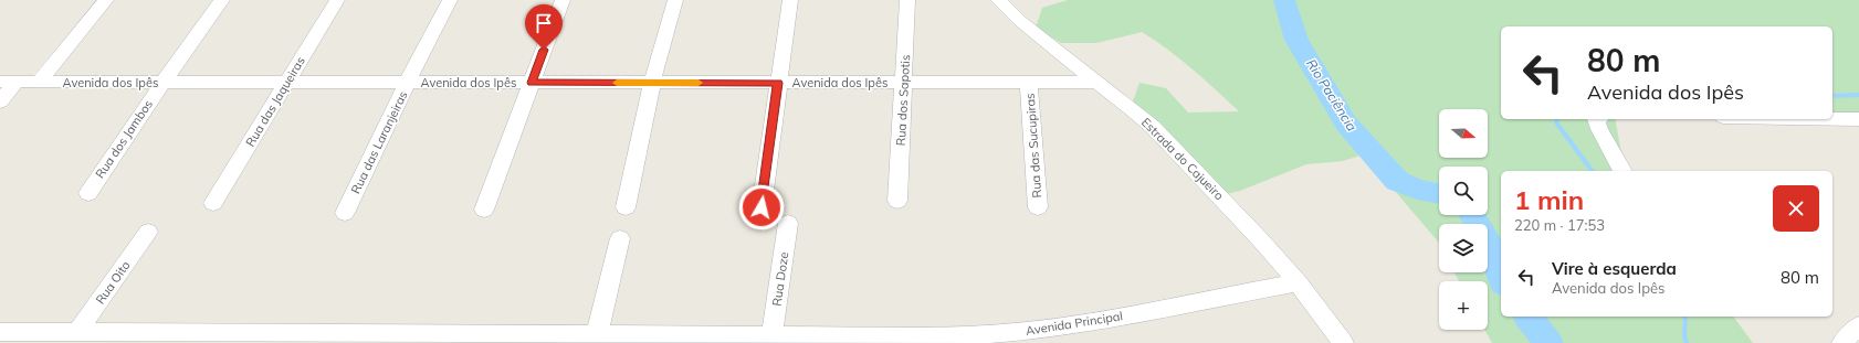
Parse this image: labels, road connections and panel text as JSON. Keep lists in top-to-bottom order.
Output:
{
  "streets": {
    "street": [
      "Avenida dos Ipês",
      "Rua dos Sapotis",
      "Rua das Jaqueiras",
      "Rua dos Jambos",
      "Rua das Laranjeiras",
      "Rua das Sucupiras",
      "Estrada do Cajueiro",
      "Rua Doze",
      "Rua Oito",
      "Avenida Principal"
    ]
  },
  "crossings": [
    ["Avenida dos Ipês", "Rua dos Sapotis"],
    ["Avenida dos Ipês", "Rua das Jaqueiras"],
    ["Avenida dos Ipês", "Rua dos Jambos"],
    ["Avenida dos Ipês", "Rua das Laranjeiras"],
    ["Avenida dos Ipês", "Rua das Sucupiras"],
    ["Avenida dos Ipês", "Estrada do Cajueiro"],
    ["Estrada do Cajueiro", "Avenida Principal"],
    ["Rua Doze", "Avenida Principal"],
    ["Rua Oito", "Avenida Principal"]
  ],
  "water": ["Rio Paciência"],
  "north": "right",
  "page": {
    "turn": ["80 m", "Avenida dos Ipês"],
    "map_buttons": "+",
    "heading": ["1 min", "220 m · 17:53"],
    "list": [
      {
        "name": "Vire à esquerda",
        "note": "Avenida dos Ipês",
        "value": "80 m"
      }
    ]
  }
}
